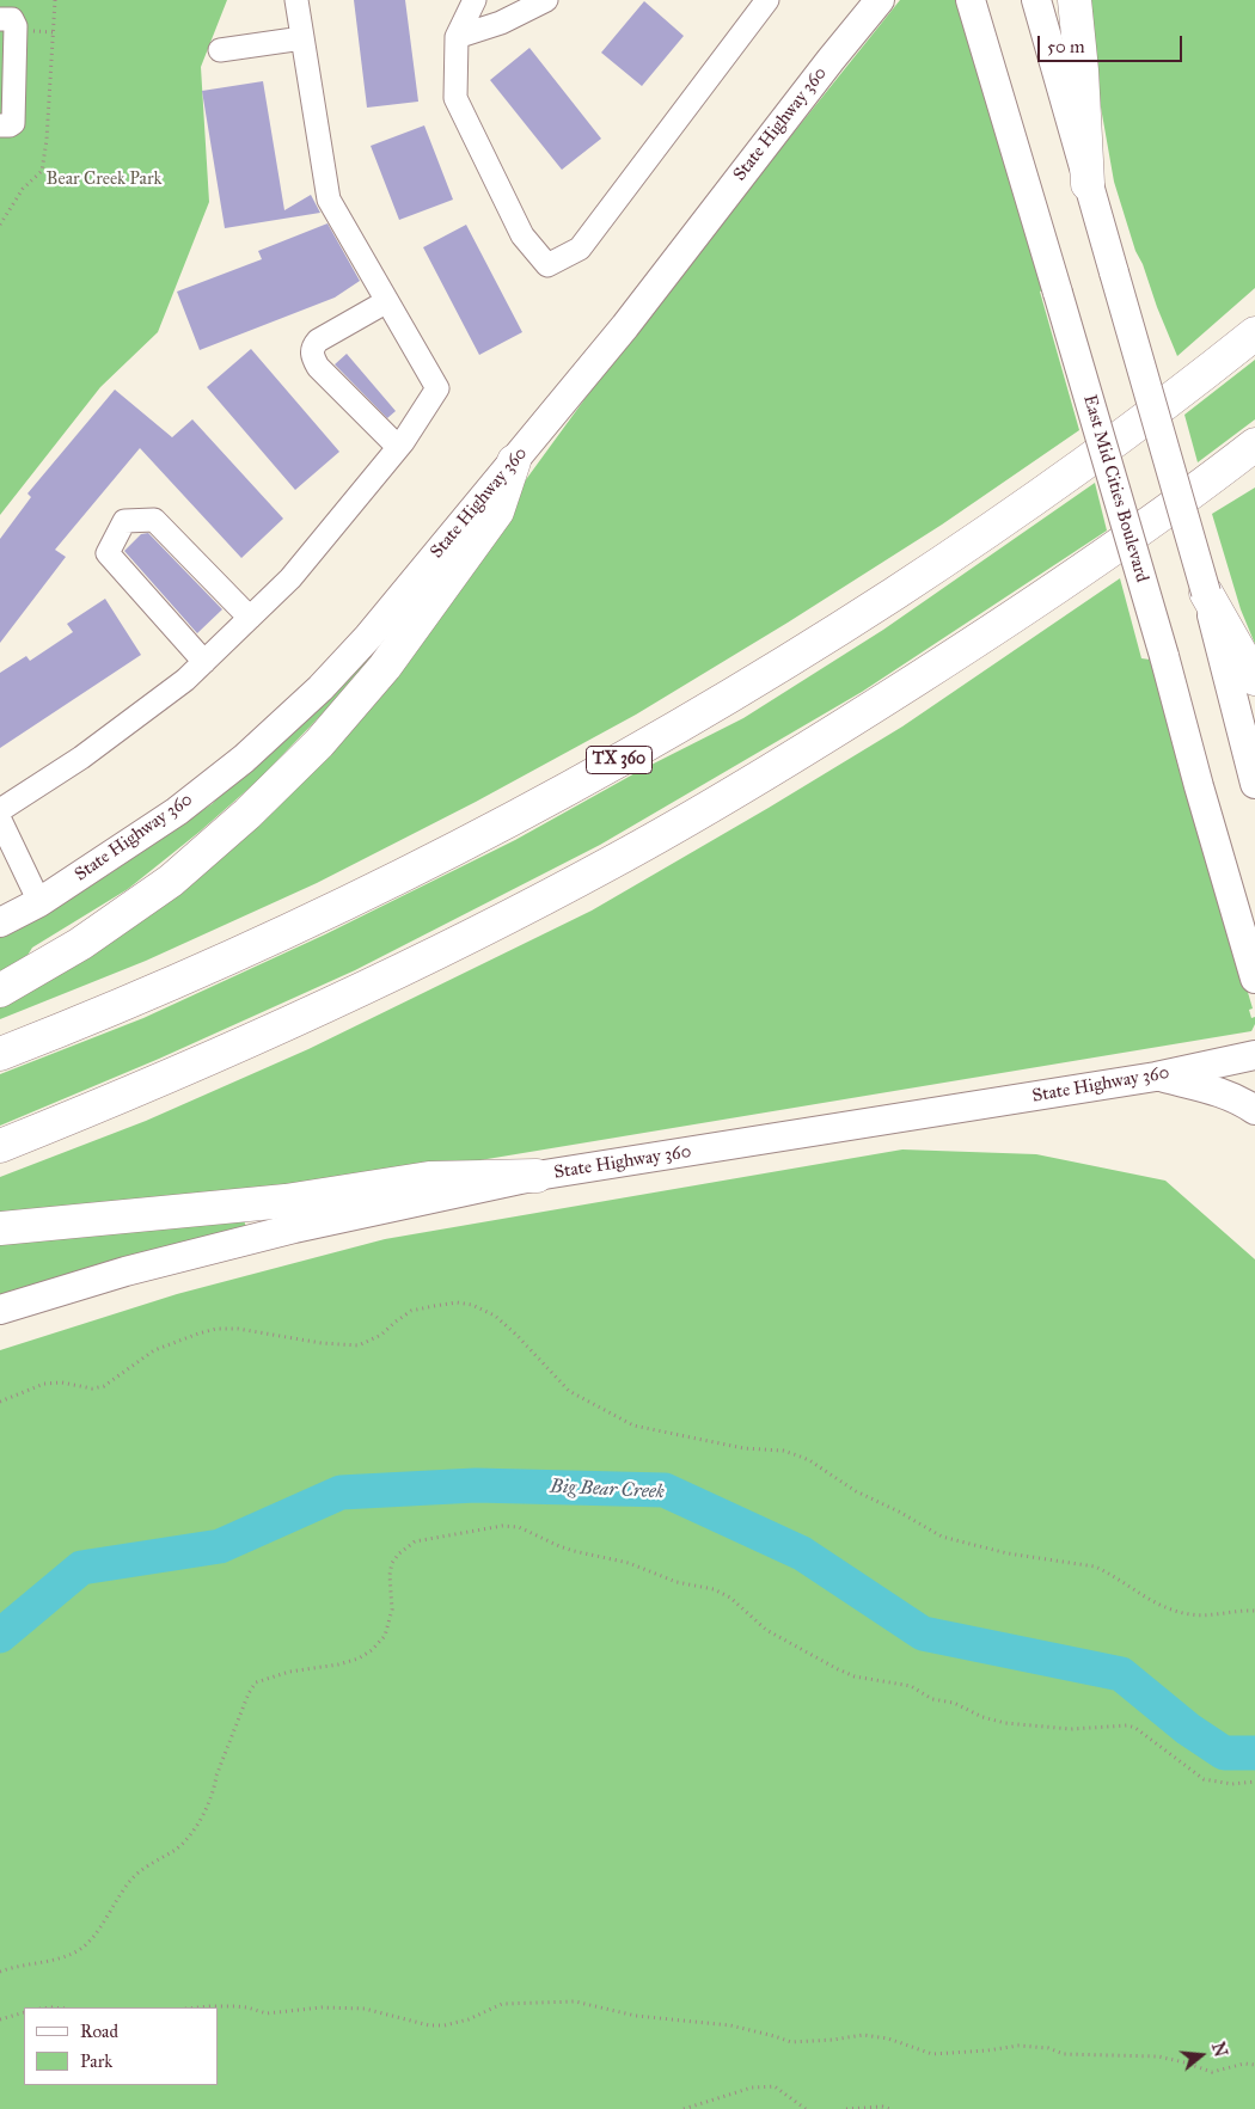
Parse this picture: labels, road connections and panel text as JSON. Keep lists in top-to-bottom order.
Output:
{
  "streets": {
    "highway": ["TX 360"],
    "main road": ["State Highway 360", "East Mid Cities Boulevard"]
  },
  "water": ["Big Bear Creek"],
  "parks": ["Bear Creek Park"],
  "legend": ["Road", "Park"],
  "scale_bar": "50 m",
  "north": "right"
}
